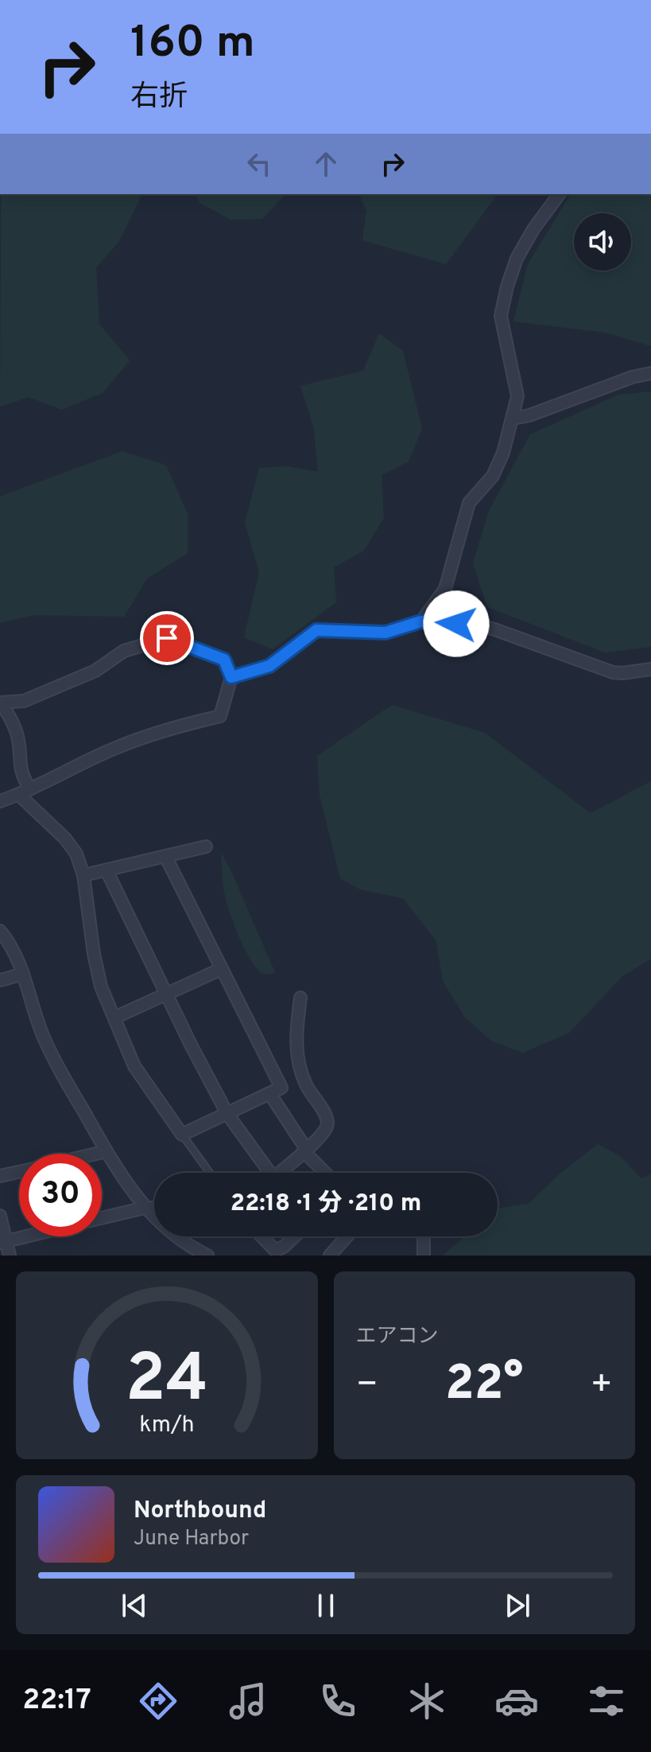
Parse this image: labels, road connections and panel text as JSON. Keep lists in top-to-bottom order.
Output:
{
  "page": {
    "turn": ["160 m", "右折"],
    "limit": "30",
    "trip": "22:18 · 1 分 · 210 m",
    "tile": "エアコン",
    "heat": ["−", "22°", "+"],
    "song": ["Northbound", "June Harbor"],
    "tabs": "22:17",
    "gauge": ["24", "km/h"]
  }
}
